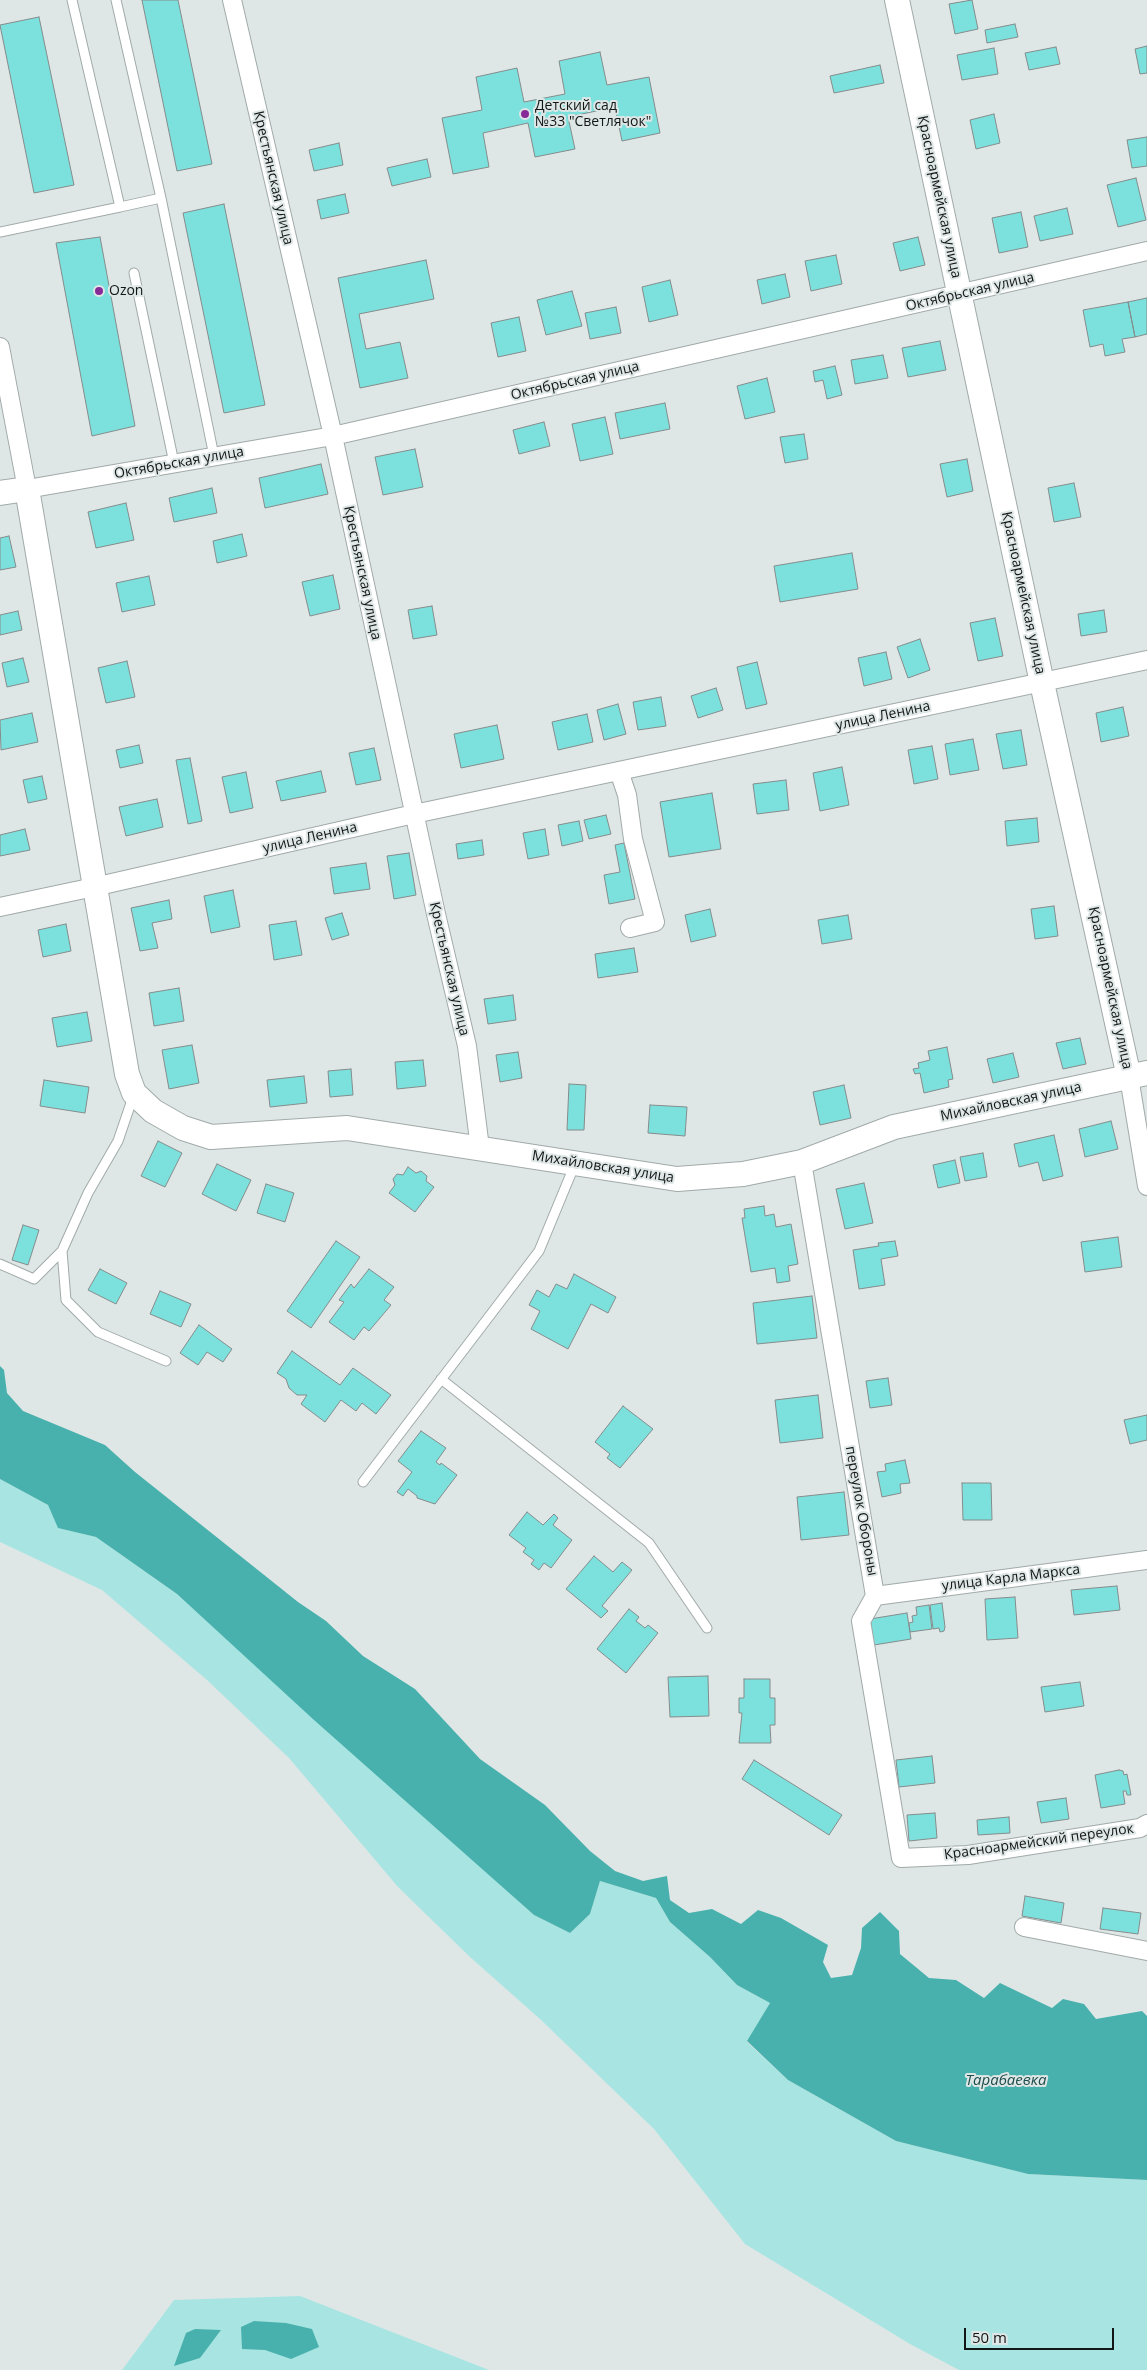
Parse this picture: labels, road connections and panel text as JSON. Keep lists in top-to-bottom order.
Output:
{
  "streets": {
    "street": [
      "Крестьянская улица",
      "Красноармейская улица",
      "Октябрьская улица",
      "улица Ленина",
      "Михайловская улица",
      "переулок Обороны",
      "улица Карла Маркса",
      "Красноармейский переулок"
    ]
  },
  "crossings": [
    ["Крестьянская улица", "Октябрьская улица"],
    ["Крестьянская улица", "улица Ленина"],
    ["Крестьянская улица", "Михайловская улица"],
    ["Красноармейская улица", "Октябрьская улица"],
    ["Красноармейская улица", "улица Ленина"],
    ["Красноармейская улица", "Михайловская улица"],
    ["Михайловская улица", "переулок Обороны"],
    ["переулок Обороны", "улица Карла Маркса"],
    ["переулок Обороны", "Красноармейский переулок"]
  ],
  "water": ["Тарабаевка"],
  "places": ["Детский сад №33 \"Светлячок\"", "Ozon"],
  "scale_bar": "50 m"
}
